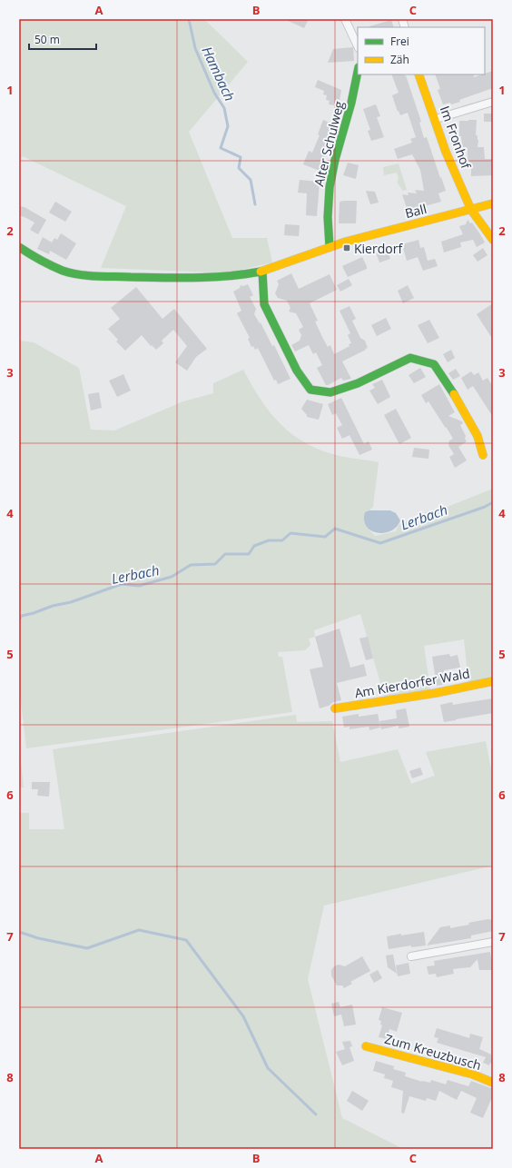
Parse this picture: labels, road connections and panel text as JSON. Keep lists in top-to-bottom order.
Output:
{
  "streets": {
    "street": [
      "Im Fronhof",
      "Alter Schulweg",
      "Ball",
      "Am Kierdorfer Wald",
      "Zum Kreuzbusch"
    ]
  },
  "crossings": [
    ["Im Fronhof", "Ball"],
    ["Alter Schulweg", "Ball"]
  ],
  "water": ["Hambach", "Lerbach"],
  "places": {
    "transit": ["Kierdorf"]
  },
  "legend": ["Frei", "Zäh"],
  "scale_bar": "50 m",
  "grid": {
    "columns": ["A", "B", "C"],
    "rows": [
      "1",
      "2",
      "3",
      "4",
      "5",
      "6",
      "7",
      "8"
    ]
  }
}
